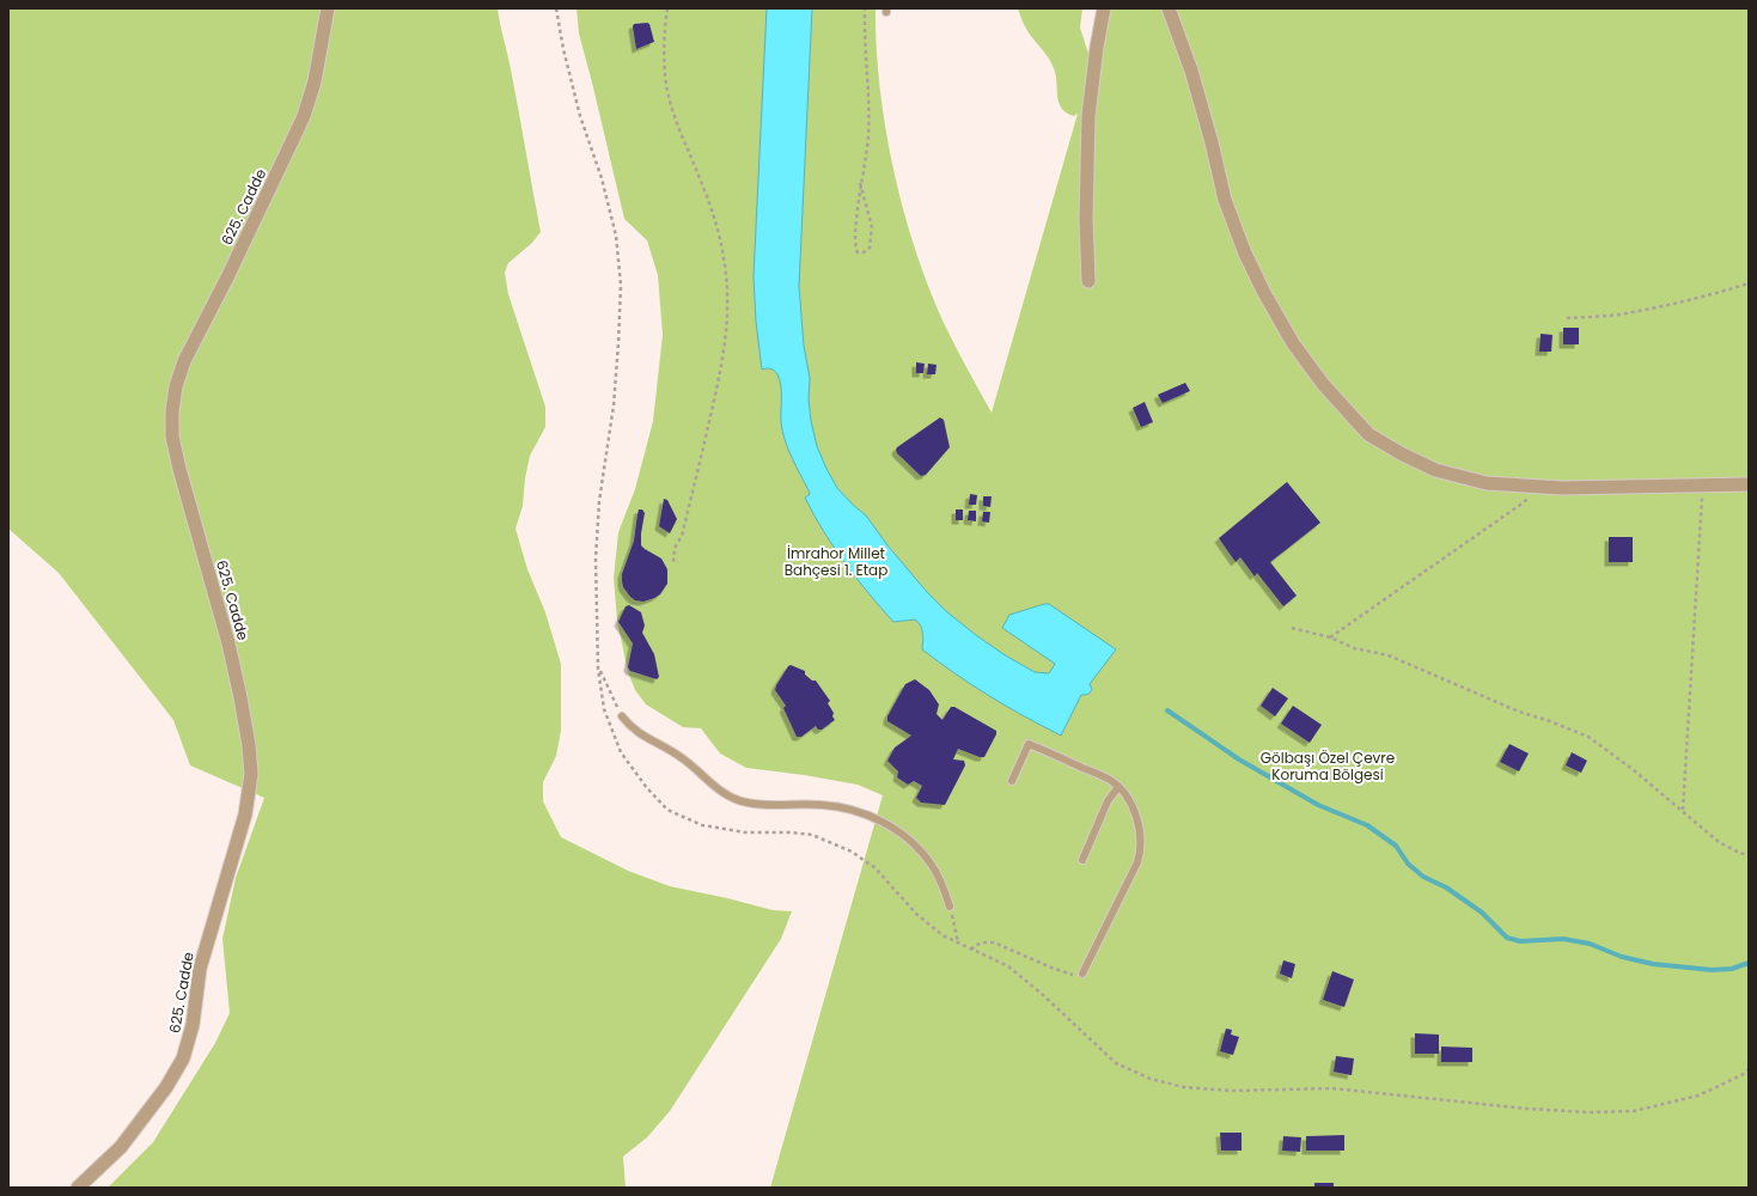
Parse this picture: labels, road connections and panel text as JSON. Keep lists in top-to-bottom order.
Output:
{
  "streets": {
    "street": ["625. Cadde"]
  },
  "parks": ["İmrahor Millet Bahçesi 1. Etap", "Gölbaşı Özel Çevre Koruma Bölgesi"]
}
